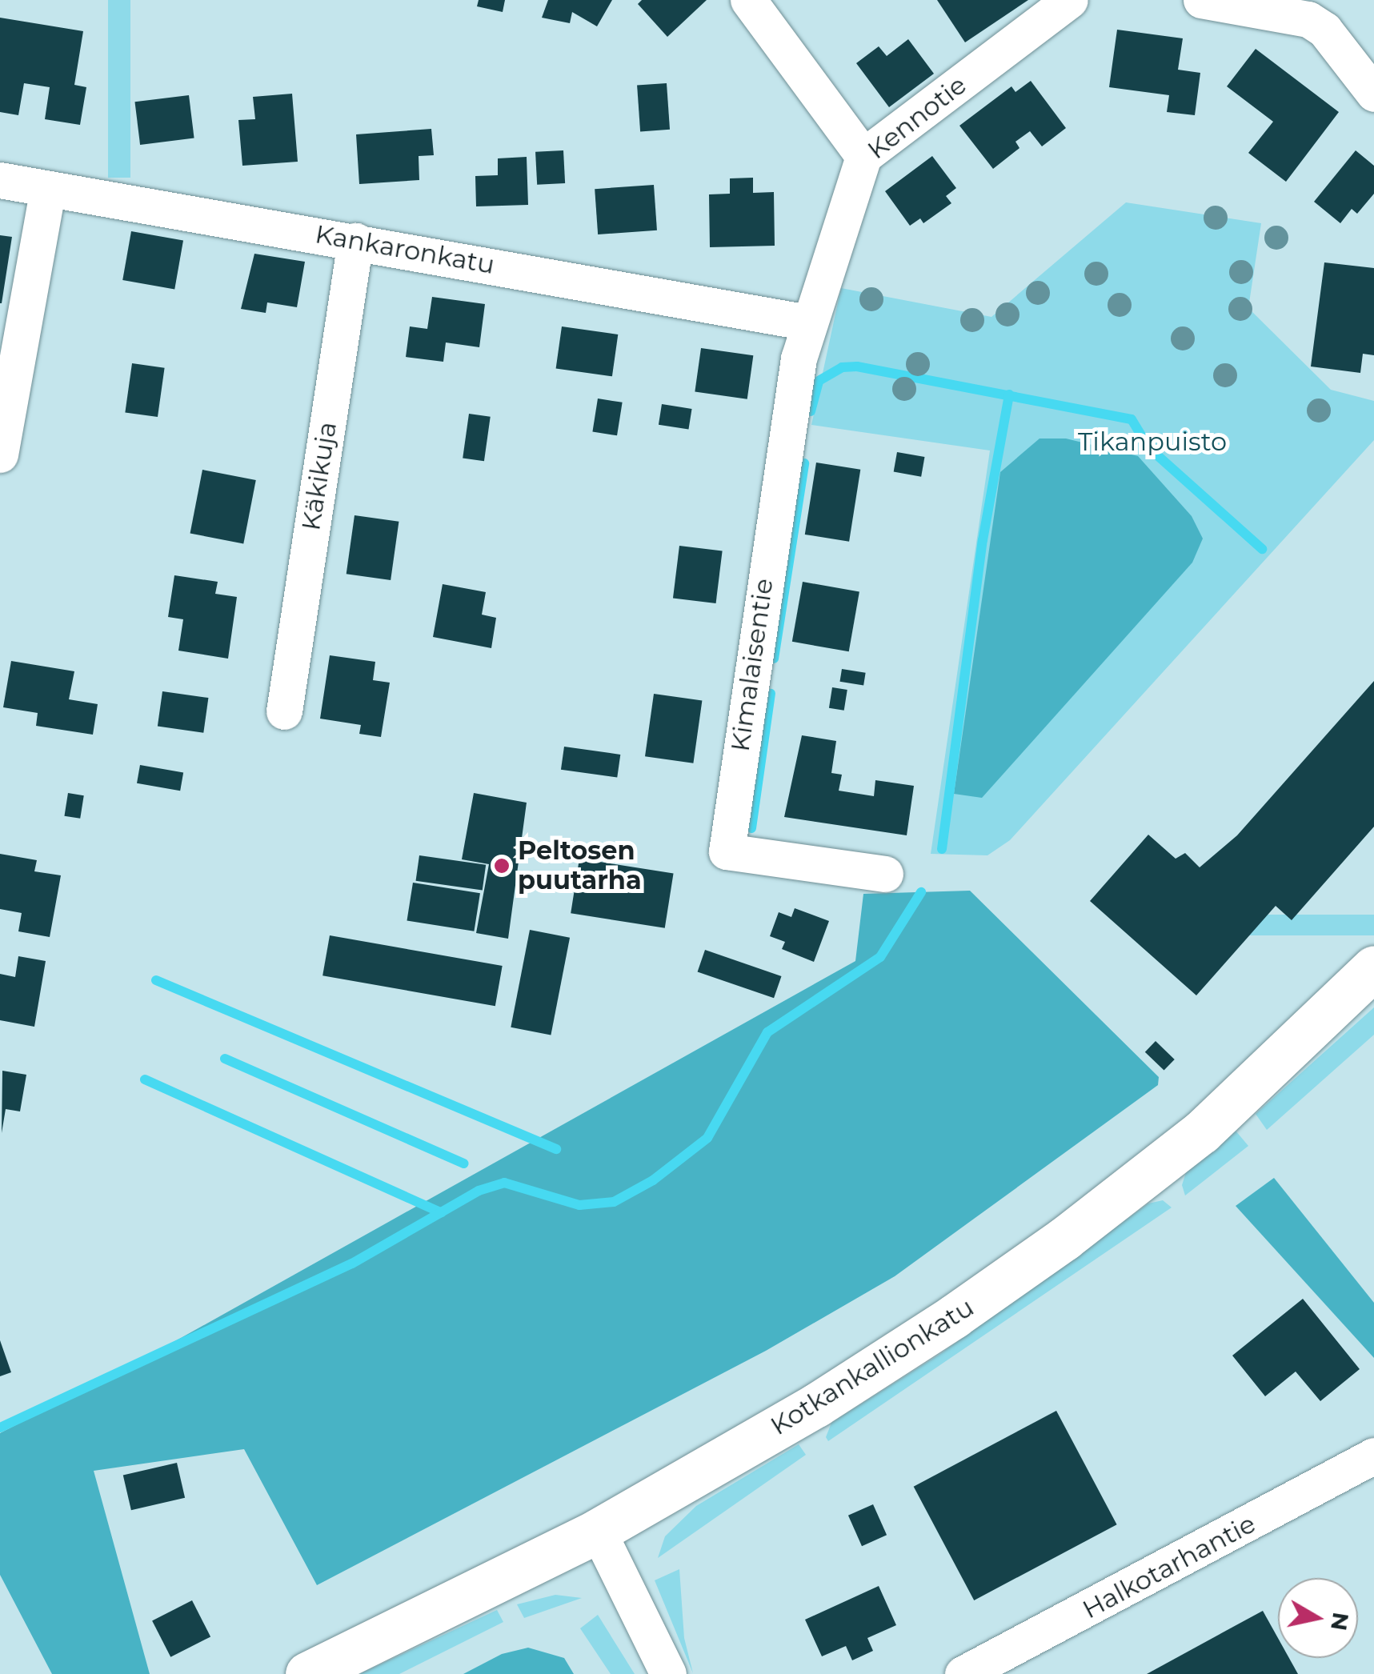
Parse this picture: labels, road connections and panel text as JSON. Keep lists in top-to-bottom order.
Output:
{
  "streets": {
    "street": [
      "Kennotie",
      "Kankaronkatu",
      "Käkikuja",
      "Kimalaisentie",
      "Kotkankallionkatu",
      "Halkotarhantie"
    ]
  },
  "crossings": [
    ["Kennotie", "Kankaronkatu"],
    ["Kennotie", "Kimalaisentie"],
    ["Kankaronkatu", "Käkikuja"],
    ["Kankaronkatu", "Kimalaisentie"]
  ],
  "parks": ["Tikanpuisto"],
  "places": ["Peltosen puutarha"],
  "north": "right"
}
